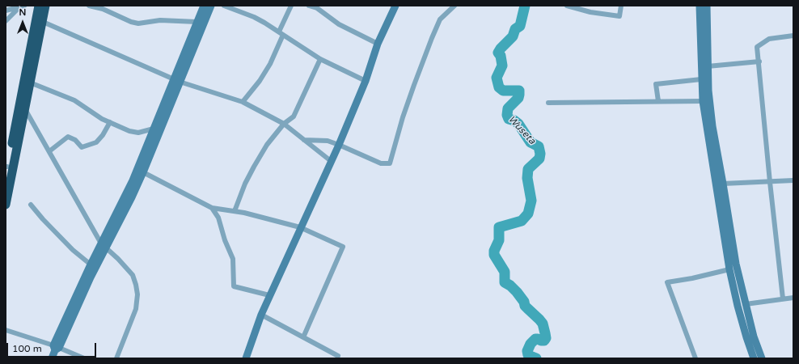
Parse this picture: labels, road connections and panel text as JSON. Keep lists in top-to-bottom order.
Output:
{
  "water": ["Wuseta"],
  "scale_bar": "100 m",
  "north": "top"
}
